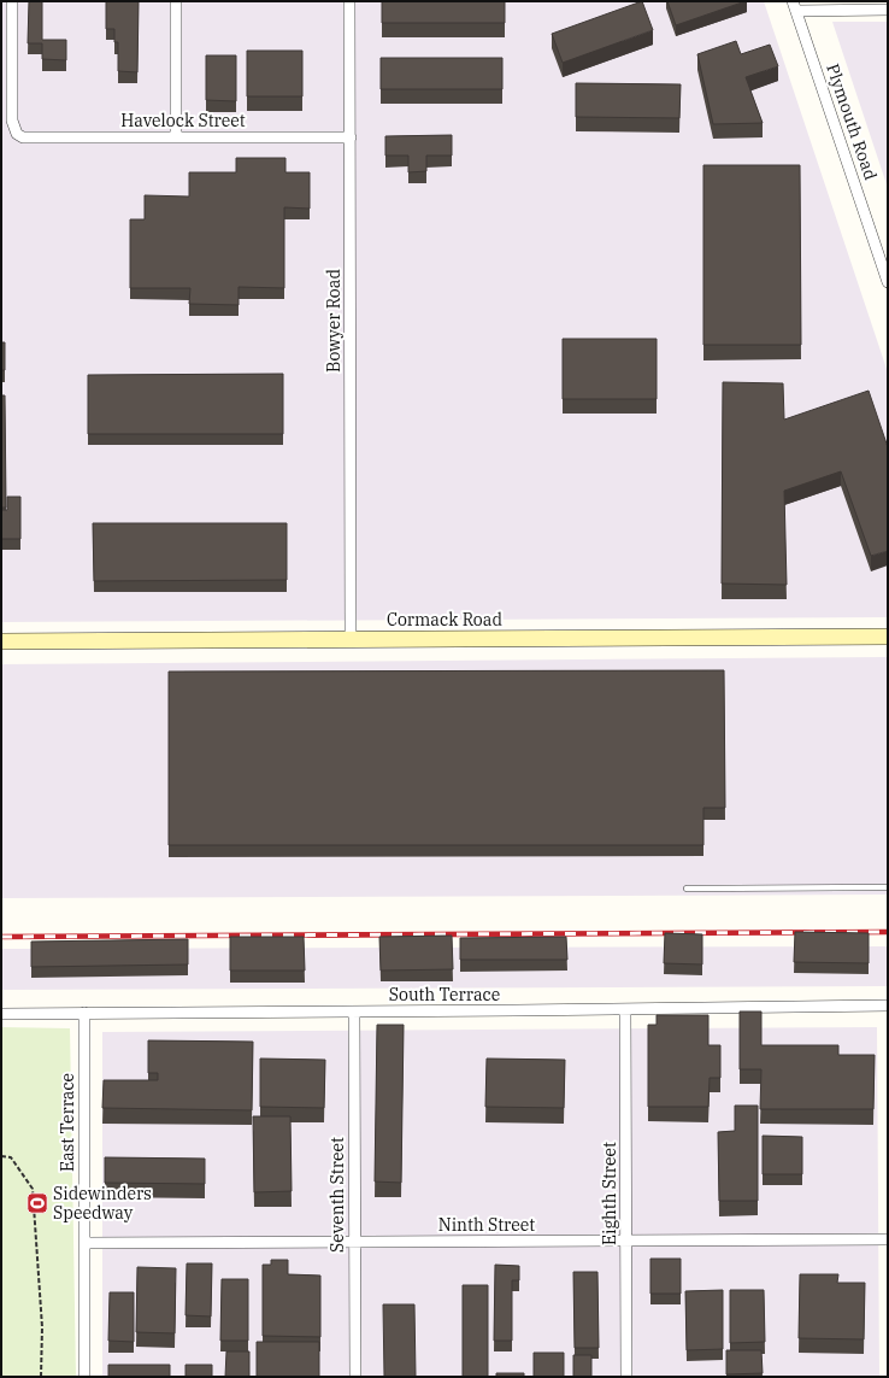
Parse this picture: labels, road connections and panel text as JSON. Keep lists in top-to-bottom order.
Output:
{
  "streets": {
    "street": [
      "Havelock Street",
      "Plymouth Road",
      "Bowyer Road",
      "Cormack Road",
      "South Terrace",
      "East Terrace",
      "Eighth Street",
      "Seventh Street",
      "Ninth Street"
    ]
  },
  "crossings": [
    ["Havelock Street", "Bowyer Road"],
    ["Bowyer Road", "Cormack Road"],
    ["South Terrace", "East Terrace"],
    ["South Terrace", "Eighth Street"],
    ["South Terrace", "Seventh Street"],
    ["East Terrace", "Ninth Street"],
    ["Eighth Street", "Ninth Street"],
    ["Seventh Street", "Ninth Street"]
  ],
  "places": {
    "sports": ["Sidewinders Speedway"]
  }
}
